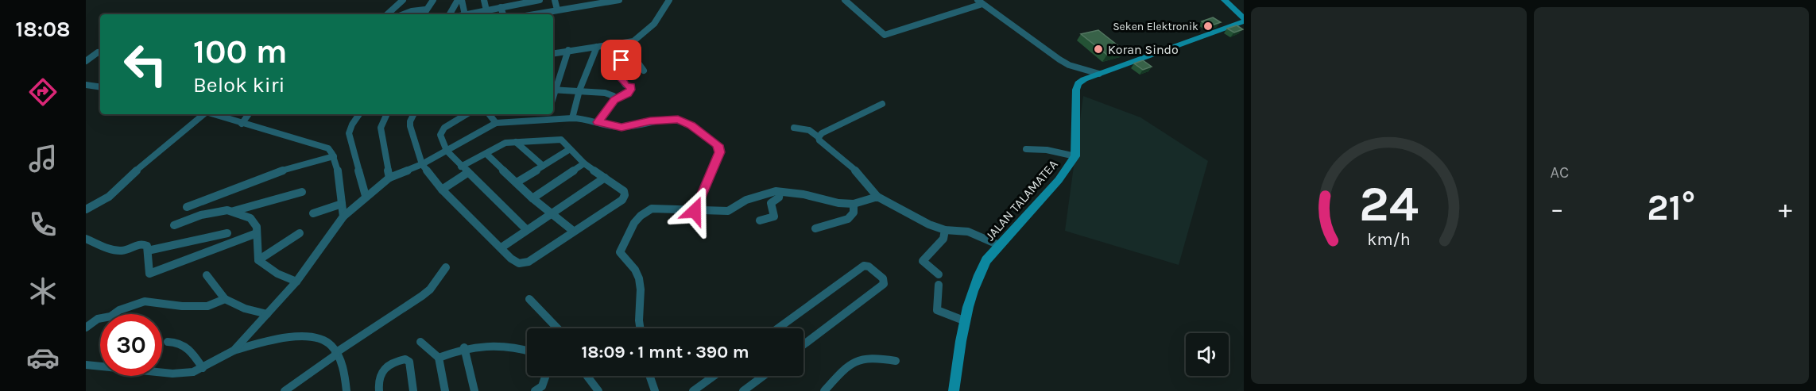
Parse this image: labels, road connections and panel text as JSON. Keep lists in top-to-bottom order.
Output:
{
  "streets": {
    "street": ["JALAN TALAMATEA"]
  },
  "places": ["Seken Elektronik", "Koran Sindo"],
  "page": {
    "tabs": "18:08",
    "tile": "AC",
    "turn": ["100 m", "Belok kiri"],
    "heat": ["−", "21°", "+"],
    "limit": "30",
    "trip": "18:09 · 1 mnt · 390 m",
    "gauge": ["24", "km/h"]
  }
}
